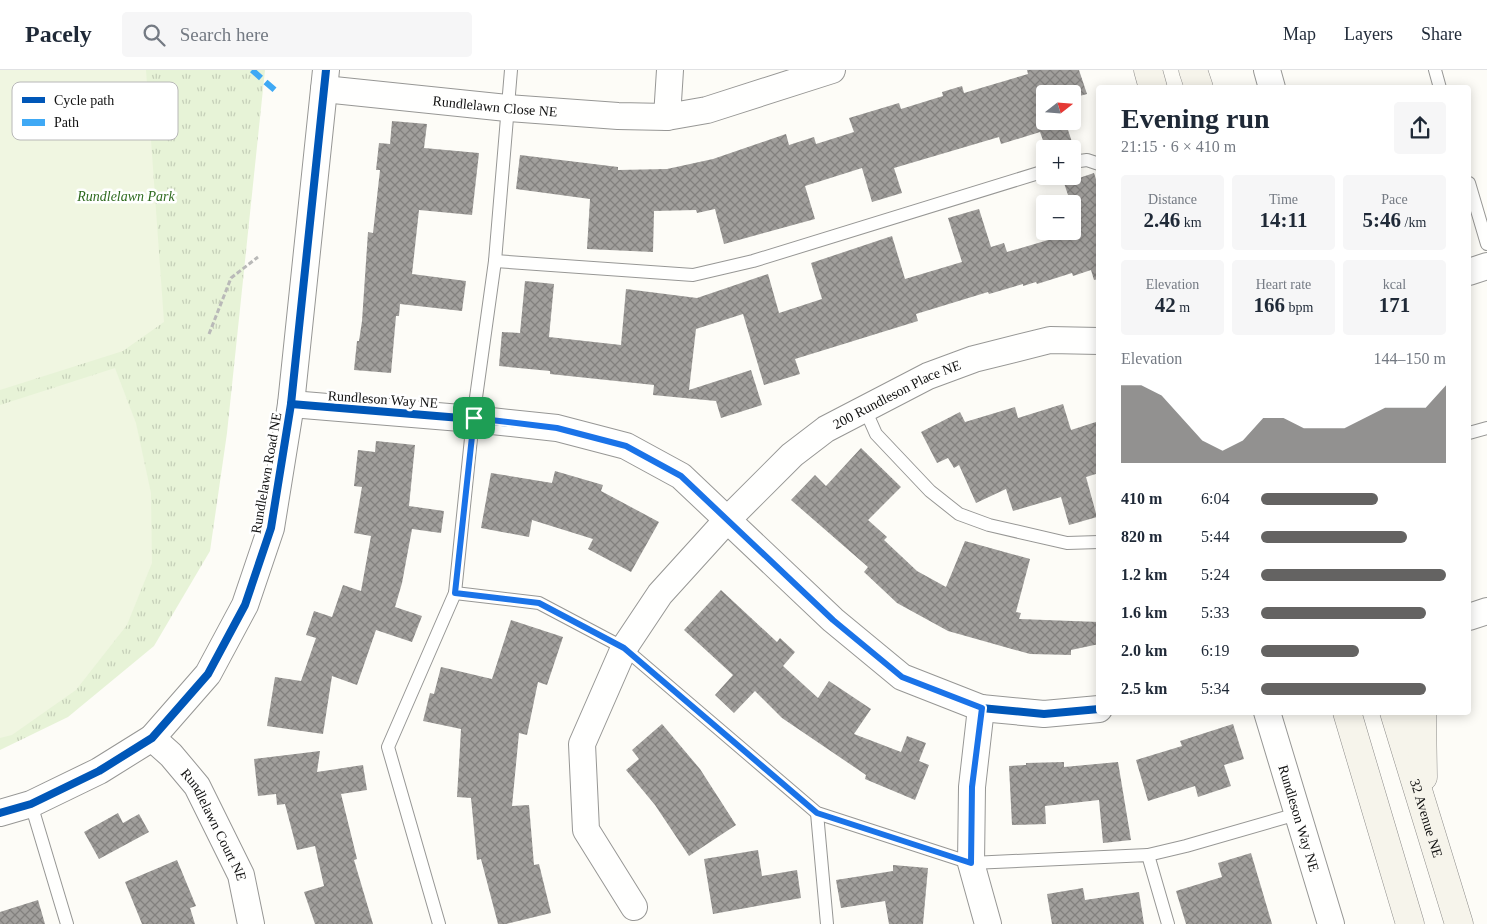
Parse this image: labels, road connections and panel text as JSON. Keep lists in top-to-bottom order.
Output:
{
  "streets": {
    "main road": ["32 Avenue NE"],
    "street": [
      "Rundlelawn Close NE",
      "200 Rundleson Place NE",
      "Rundleson Way NE",
      "Rundlelawn Road NE",
      "Rundlelawn Court NE"
    ]
  },
  "crossings": [
    ["Rundlelawn Close NE", "Rundlelawn Road NE"],
    ["200 Rundleson Place NE", "Rundleson Way NE"],
    ["Rundleson Way NE", "Rundlelawn Road NE"],
    ["Rundlelawn Road NE", "Rundlelawn Court NE"]
  ],
  "parks": ["Rundlelawn Park"],
  "legend": ["Cycle path", "Path"],
  "north": "right",
  "page": {
    "header": "Pacely",
    "search": "Search here",
    "nav": ["Map", "Layers", "Share"],
    "map_buttons": ["+", "−"],
    "heading": ["Evening run", "21:15 · 6 × 410 m"],
    "stats": [
      ["Distance", "2.46 km"],
      ["Time", "14:11"],
      ["Pace", "5:46 /km"],
      ["Elevation", "42 m"],
      ["Heart rate", "166 bpm"],
      ["kcal", "171"]
    ],
    "chart": ["Elevation", "144–150 m"],
    "list": [
      {
        "name": "410 m",
        "note": "6:04"
      },
      {
        "name": "820 m",
        "note": "5:44"
      },
      {
        "name": "1.2 km",
        "note": "5:24"
      },
      {
        "name": "1.6 km",
        "note": "5:33"
      },
      {
        "name": "2.0 km",
        "note": "6:19"
      },
      {
        "name": "2.5 km",
        "note": "5:34"
      }
    ]
  }
}
